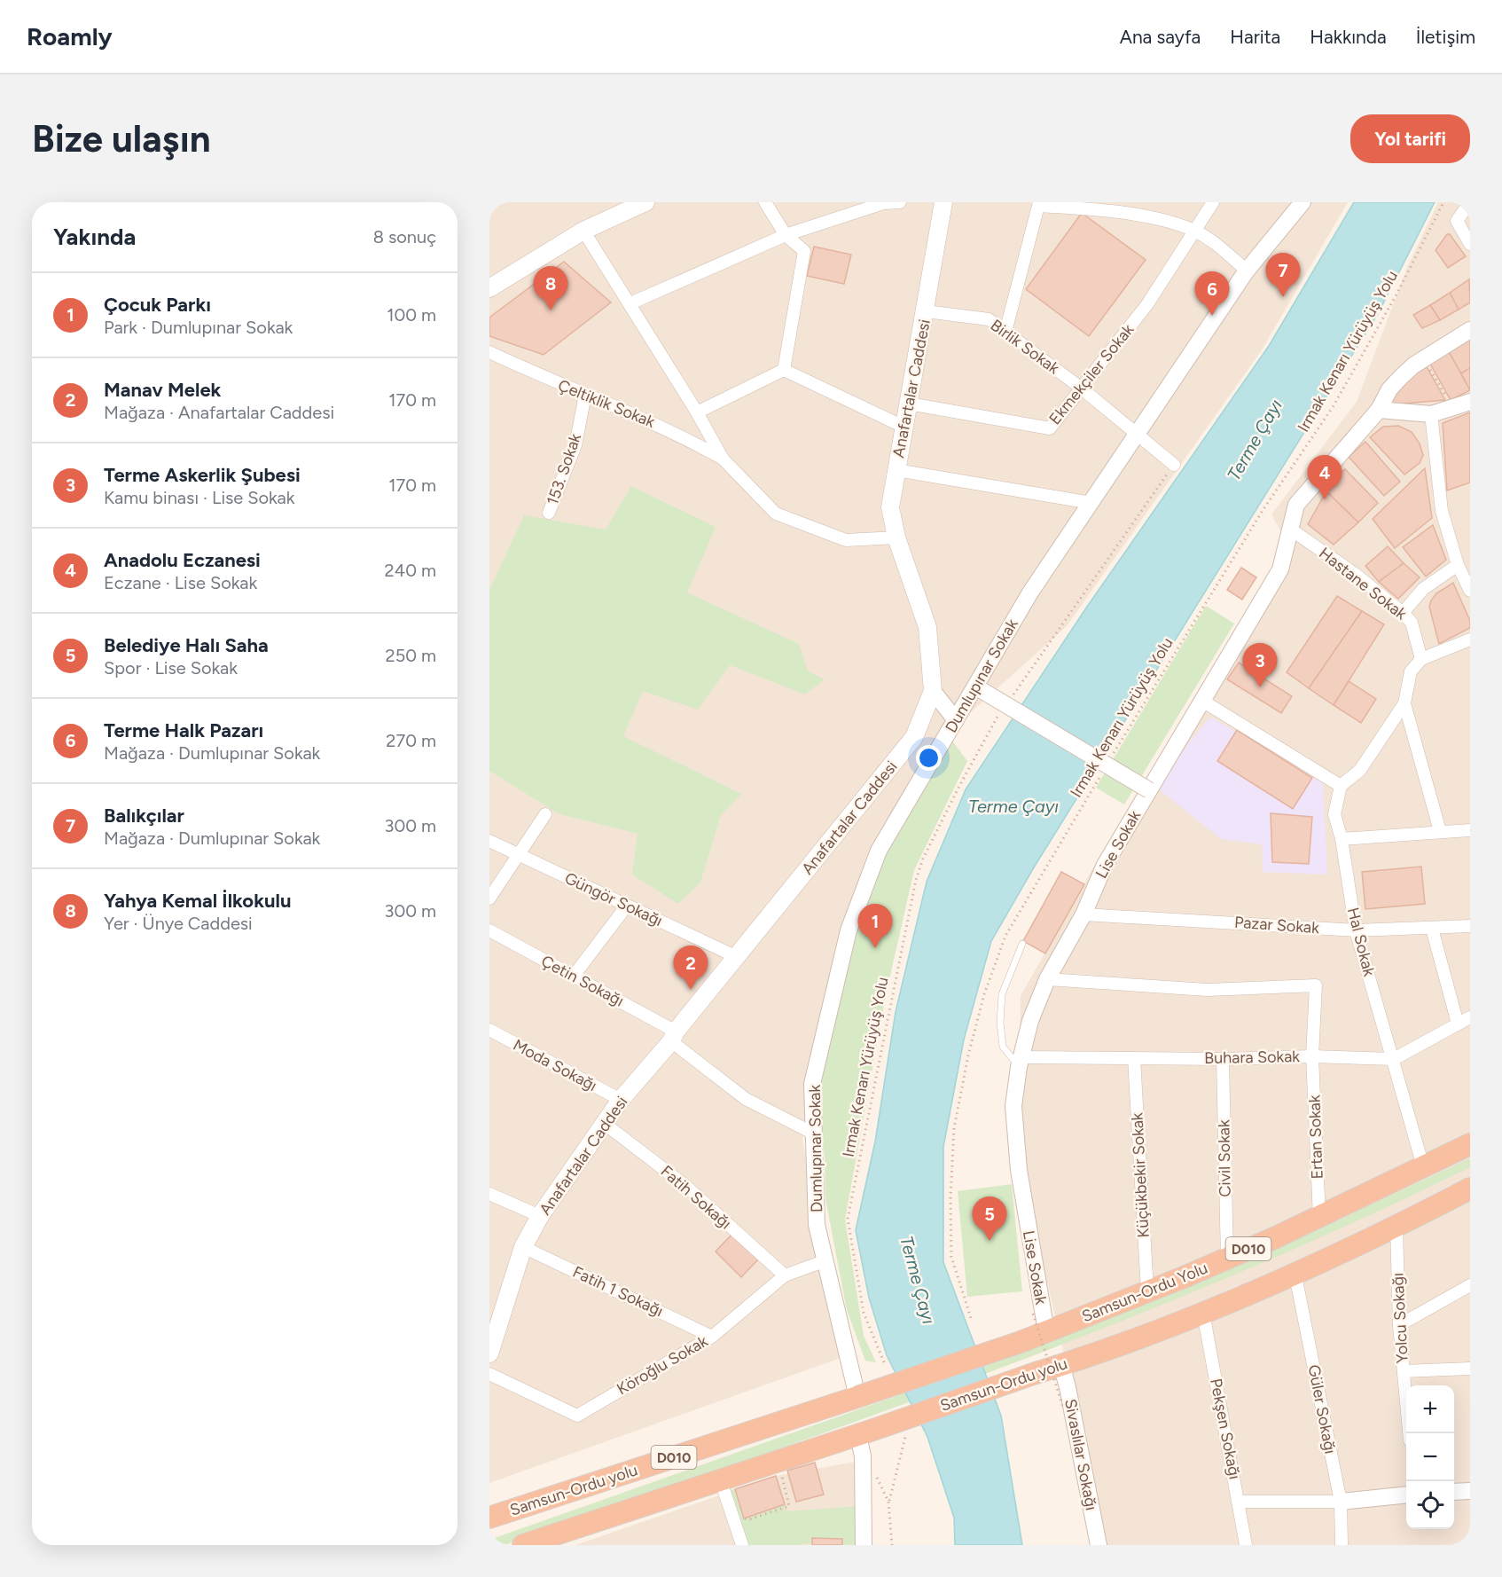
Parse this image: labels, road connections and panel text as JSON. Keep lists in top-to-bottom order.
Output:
{
  "streets": {
    "highway": ["D010", "Samsun-Ordu Yolu", "Samsun-Ordu yolu"],
    "main road": ["Anafartalar Caddesi"],
    "street": [
      "Birlik Sokak",
      "Ekmekçiler Sokak",
      "Çeltiklik Sokak",
      "153. Sokak",
      "Hastane Sokak",
      "Dumlupınar Sokak",
      "Lise Sokak",
      "Güngör Sokağı",
      "Pazar Sokak",
      "Hal Sokak",
      "Çetin Sokağı",
      "Buhara Sokak",
      "Moda Sokağı",
      "Ertan Sokak",
      "Civil Sokak",
      "Küçükbekir Sokak",
      "Fatih Sokağı",
      "Fatih 1 Sokağı",
      "Yolcu Sokağı",
      "Köroğlu Sokak",
      "Güler Sokağı",
      "Pekşen Sokağı",
      "Sivaslılar Sokağı"
    ],
    "path": ["Irmak Kenarı Yürüyüş Yolu"]
  },
  "crossings": [
    ["Birlik Sokak", "Ekmekçiler Sokak"],
    ["Birlik Sokak", "Anafartalar Caddesi"],
    ["Birlik Sokak", "Dumlupınar Sokak"],
    ["Ekmekçiler Sokak", "Anafartalar Caddesi"],
    ["Anafartalar Caddesi", "Güngör Sokağı"],
    ["Anafartalar Caddesi", "Çetin Sokağı"],
    ["Anafartalar Caddesi", "Moda Sokağı"],
    ["Anafartalar Caddesi", "Fatih Sokağı"],
    ["Anafartalar Caddesi", "Fatih 1 Sokağı"],
    ["Çeltiklik Sokak", "153. Sokak"],
    ["Hastane Sokak", "Lise Sokak"],
    ["Dumlupınar Sokak", "Çetin Sokağı"],
    ["Dumlupınar Sokak", "Köroğlu Sokak"],
    ["Dumlupınar Sokak", "Samsun-Ordu yolu"],
    ["Lise Sokak", "Pazar Sokak"],
    ["Lise Sokak", "Buhara Sokak"],
    ["Lise Sokak", "Ertan Sokak"],
    ["Lise Sokak", "Samsun-Ordu Yolu"],
    ["Pazar Sokak", "Hal Sokak"],
    ["Hal Sokak", "Buhara Sokak"],
    ["Hal Sokak", "Samsun-Ordu Yolu"],
    ["Buhara Sokak", "Ertan Sokak"],
    ["Buhara Sokak", "Civil Sokak"],
    ["Buhara Sokak", "Küçükbekir Sokak"],
    ["Ertan Sokak", "Samsun-Ordu Yolu"],
    ["Civil Sokak", "Samsun-Ordu Yolu"],
    ["Küçükbekir Sokak", "Samsun-Ordu Yolu"],
    ["Fatih Sokağı", "Köroğlu Sokak"],
    ["Fatih 1 Sokağı", "Köroğlu Sokak"],
    ["Samsun-Ordu Yolu", "Samsun-Ordu yolu"],
    ["Yolcu Sokağı", "Samsun-Ordu yolu"],
    ["Samsun-Ordu yolu", "Güler Sokağı"],
    ["Samsun-Ordu yolu", "Pekşen Sokağı"],
    ["Samsun-Ordu yolu", "Sivaslılar Sokağı"]
  ],
  "water": ["Terme Çayı"],
  "page": {
    "header": "Roamly",
    "nav": [
      "Ana sayfa",
      "Harita",
      "Hakkında",
      "İletişim"
    ],
    "buttons": "Yol tarifi",
    "title": "Bize ulaşın",
    "heading": ["Yakında", "8 sonuç"],
    "pins": [
      "7",
      "8",
      "6",
      "4",
      "3",
      "1",
      "2",
      "5"
    ],
    "list": [
      {
        "mark": "1",
        "name": "Çocuk Parkı",
        "note": "Park · Dumlupınar Sokak",
        "value": "100 m"
      },
      {
        "mark": "2",
        "name": "Manav Melek",
        "note": "Mağaza · Anafartalar Caddesi",
        "value": "170 m"
      },
      {
        "mark": "3",
        "name": "Terme Askerlik Şubesi",
        "note": "Kamu binası · Lise Sokak",
        "value": "170 m"
      },
      {
        "mark": "4",
        "name": "Anadolu Eczanesi",
        "note": "Eczane · Lise Sokak",
        "value": "240 m"
      },
      {
        "mark": "5",
        "name": "Belediye Halı Saha",
        "note": "Spor · Lise Sokak",
        "value": "250 m"
      },
      {
        "mark": "6",
        "name": "Terme Halk Pazarı",
        "note": "Mağaza · Dumlupınar Sokak",
        "value": "270 m"
      },
      {
        "mark": "7",
        "name": "Balıkçılar",
        "note": "Mağaza · Dumlupınar Sokak",
        "value": "300 m"
      },
      {
        "mark": "8",
        "name": "Yahya Kemal İlkokulu",
        "note": "Yer · Ünye Caddesi",
        "value": "300 m"
      }
    ],
    "map_buttons": ["+", "−"]
  }
}
